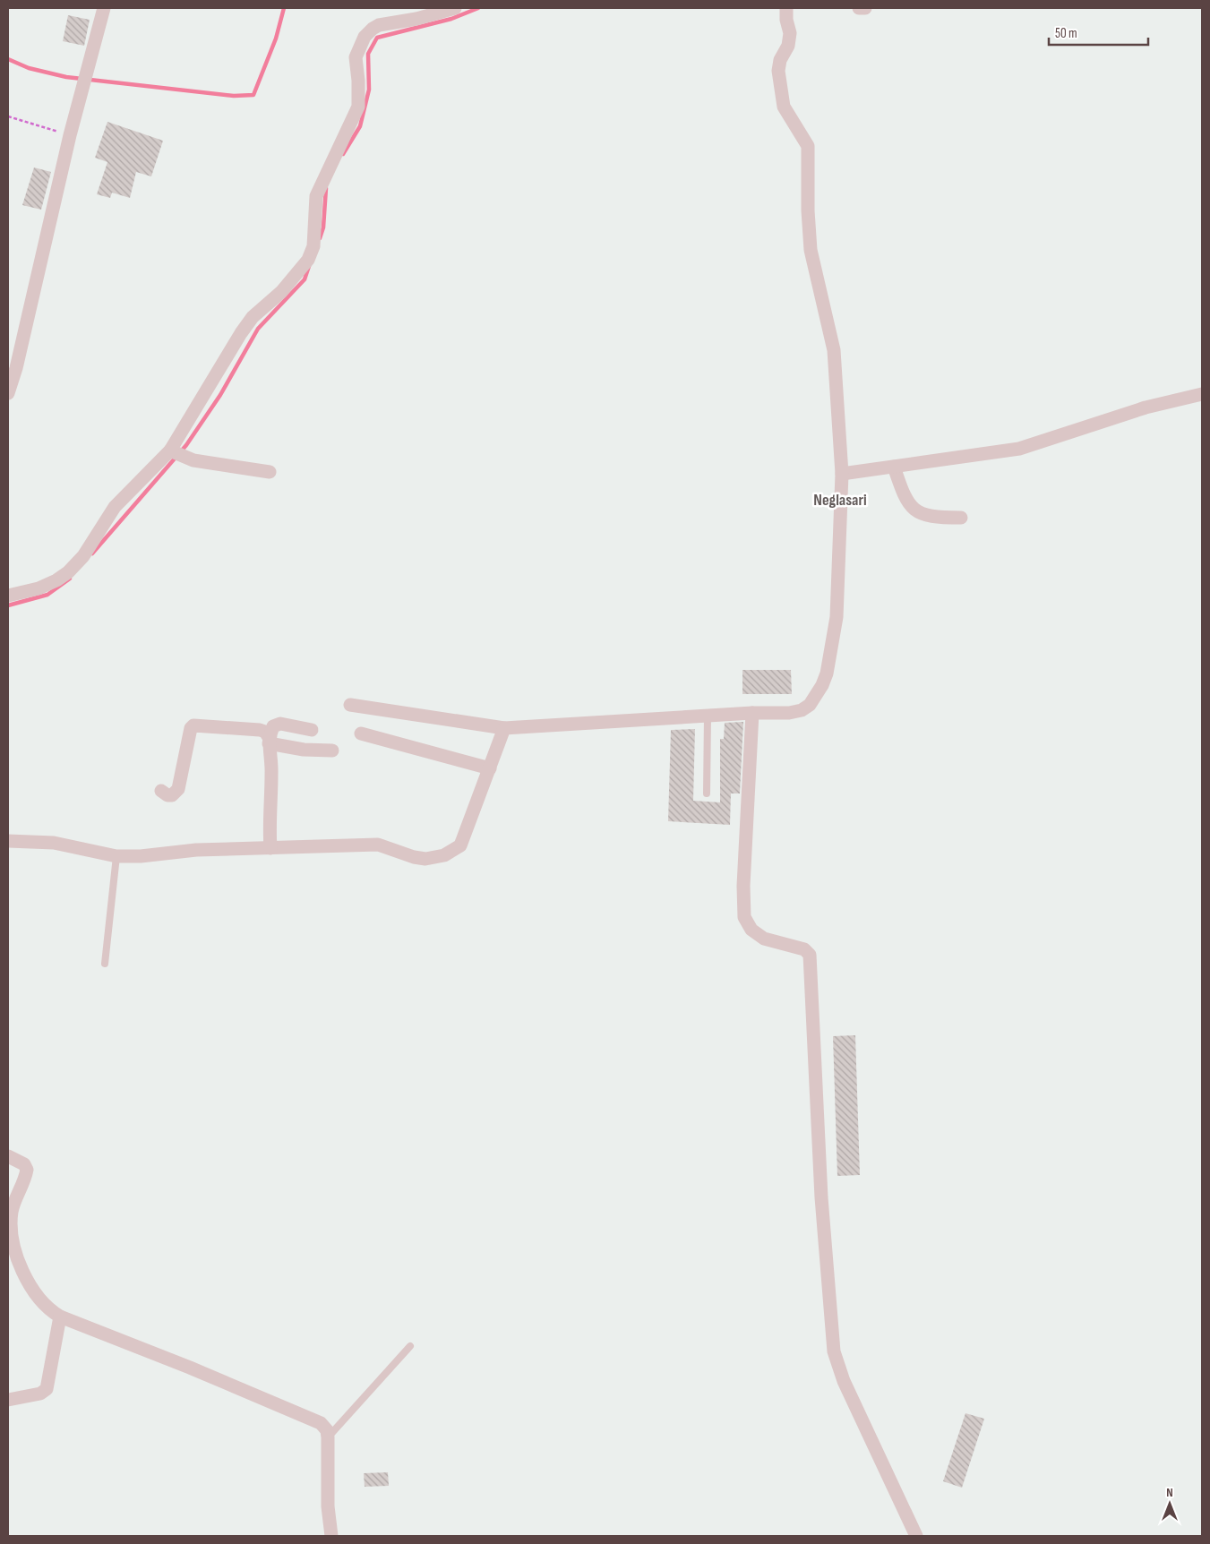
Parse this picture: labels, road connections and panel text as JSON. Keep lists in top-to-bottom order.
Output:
{
  "districts": ["Neglasari"],
  "scale_bar": "50 m",
  "north": "top"
}
